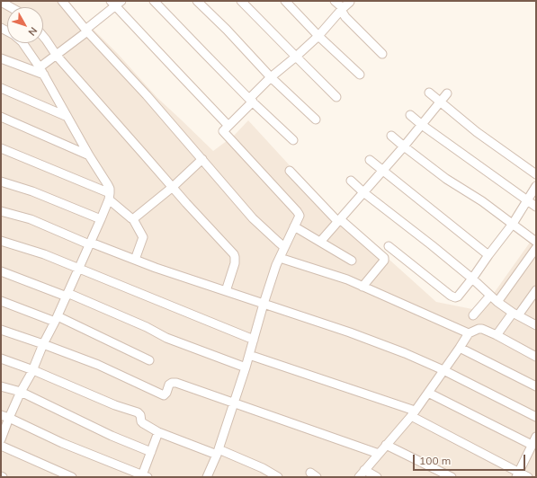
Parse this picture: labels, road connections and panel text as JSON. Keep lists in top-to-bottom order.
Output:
{
  "scale_bar": "100 m",
  "north": "bottom right"
}
